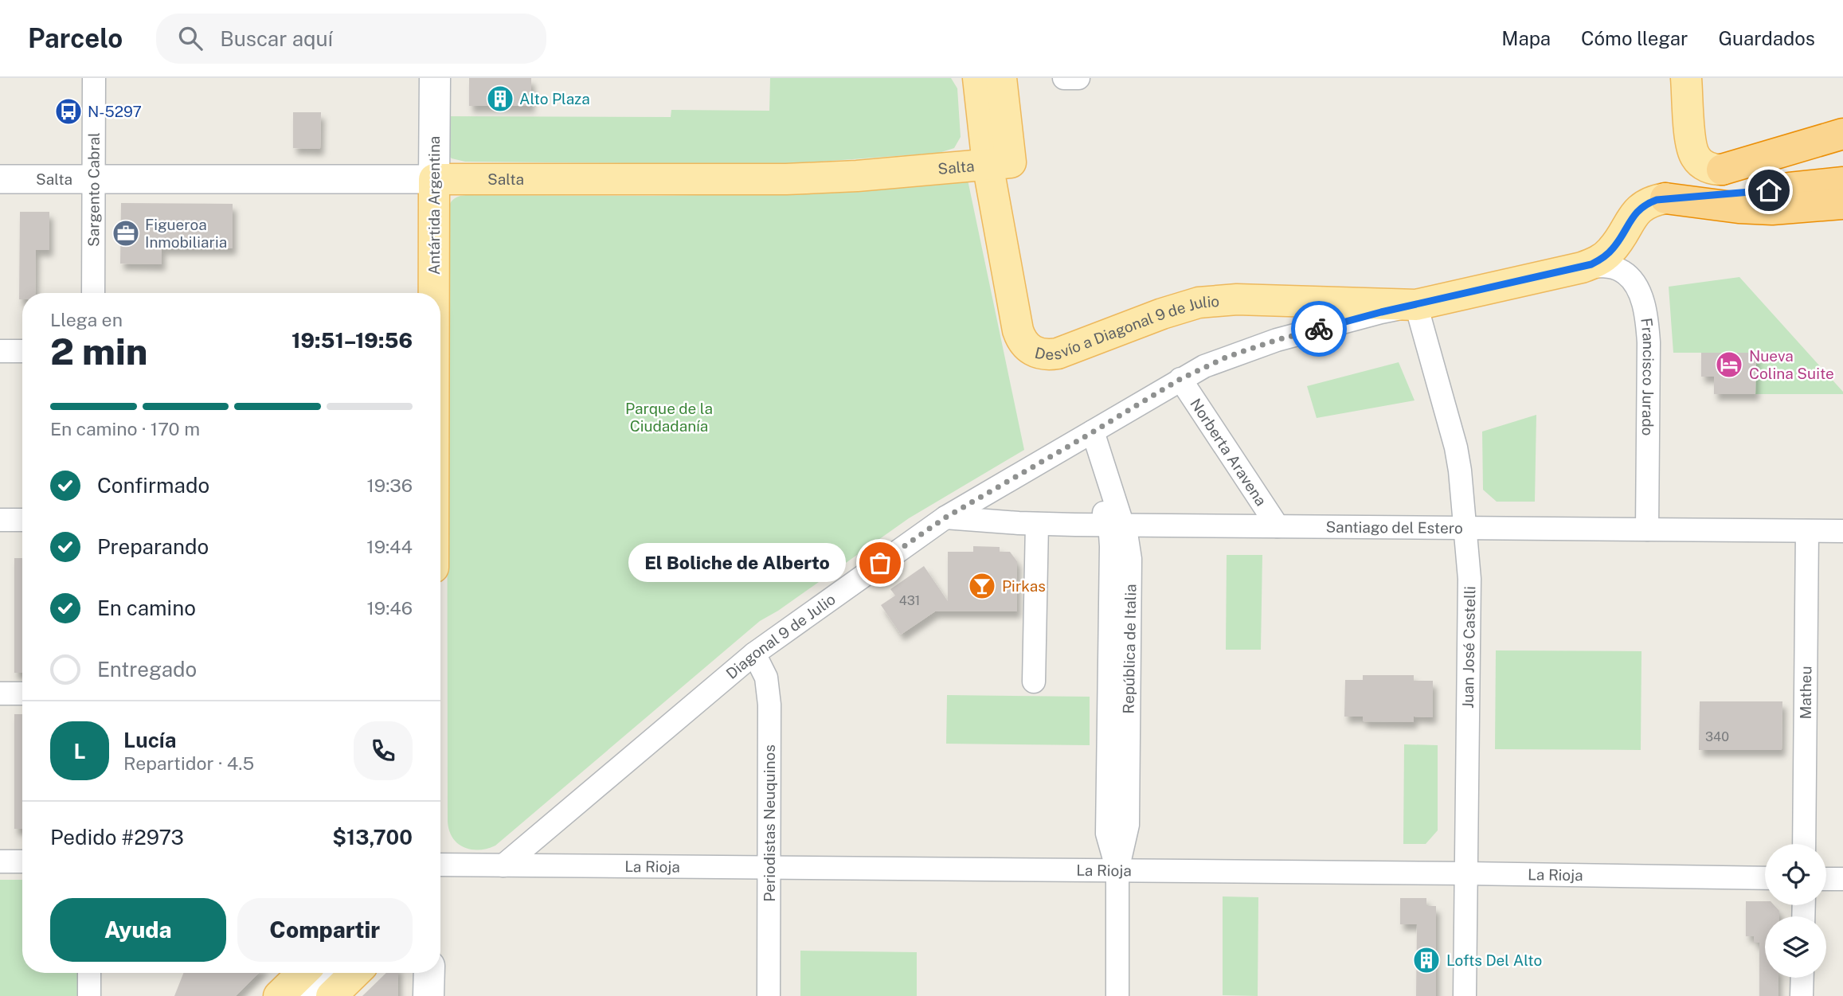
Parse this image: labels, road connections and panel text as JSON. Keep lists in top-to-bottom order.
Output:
{
  "streets": {
    "main road": [
      "Salta",
      "Antártida Argentina",
      "Desvío a Diagonal 9 de Julio",
      "Diagonal 9 de Julio"
    ],
    "street": [
      "Sargento Cabral",
      "Francisco Jurado",
      "Norberta Aravena",
      "Santiago del Estero",
      "Juan José Castelli",
      "República de Italia",
      "Matheu",
      "Periodistas Neuquinos",
      "La Rioja"
    ]
  },
  "crossings": [
    ["Salta", "Sargento Cabral"],
    ["Salta", "Antártida Argentina"],
    ["Salta", "Desvío a Diagonal 9 de Julio"],
    ["Desvío a Diagonal 9 de Julio", "Diagonal 9 de Julio"],
    ["Desvío a Diagonal 9 de Julio", "Juan José Castelli"],
    ["Francisco Jurado", "Santiago del Estero"],
    ["Francisco Jurado", "Diagonal 9 de Julio"],
    ["Norberta Aravena", "Santiago del Estero"],
    ["Norberta Aravena", "Diagonal 9 de Julio"],
    ["Santiago del Estero", "Diagonal 9 de Julio"],
    ["Santiago del Estero", "Juan José Castelli"],
    ["Santiago del Estero", "República de Italia"],
    ["Santiago del Estero", "Matheu"],
    ["Diagonal 9 de Julio", "Juan José Castelli"],
    ["Diagonal 9 de Julio", "República de Italia"],
    ["Diagonal 9 de Julio", "Periodistas Neuquinos"],
    ["Diagonal 9 de Julio", "La Rioja"],
    ["Juan José Castelli", "La Rioja"],
    ["República de Italia", "La Rioja"],
    ["Periodistas Neuquinos", "La Rioja"]
  ],
  "parks": ["Parque de la Ciudadanía"],
  "places": {
    "building": ["Alto Plaza", "Lofts Del Alto"],
    "bus stop": ["N-5297"],
    "office": ["Figueroa Inmobiliaria"],
    "hotel": ["Nueva Colina Suite"],
    "other": ["El Boliche de Alberto"],
    "bar": ["Pirkas"]
  },
  "house_numbers": ["431", "340"],
  "page": {
    "header": "Parcelo",
    "search": "Buscar aquí",
    "nav": ["Mapa", "Cómo llegar", "Guardados"],
    "heading": ["2 min", "Llega en", "19:51–19:56"],
    "panel": [
      "Lucía",
      "Repartidor · 4.5",
      "Pedido #2973",
      "$13,700"
    ],
    "bar": "En camino · 170 m",
    "list": [
      ["Confirmado", "19:36"],
      ["Preparando", "19:44"],
      ["En camino", "19:46"],
      "Entregado"
    ],
    "bubble": "El Boliche de Alberto",
    "round": "L",
    "buttons": ["Ayuda", "Compartir"]
  }
}
